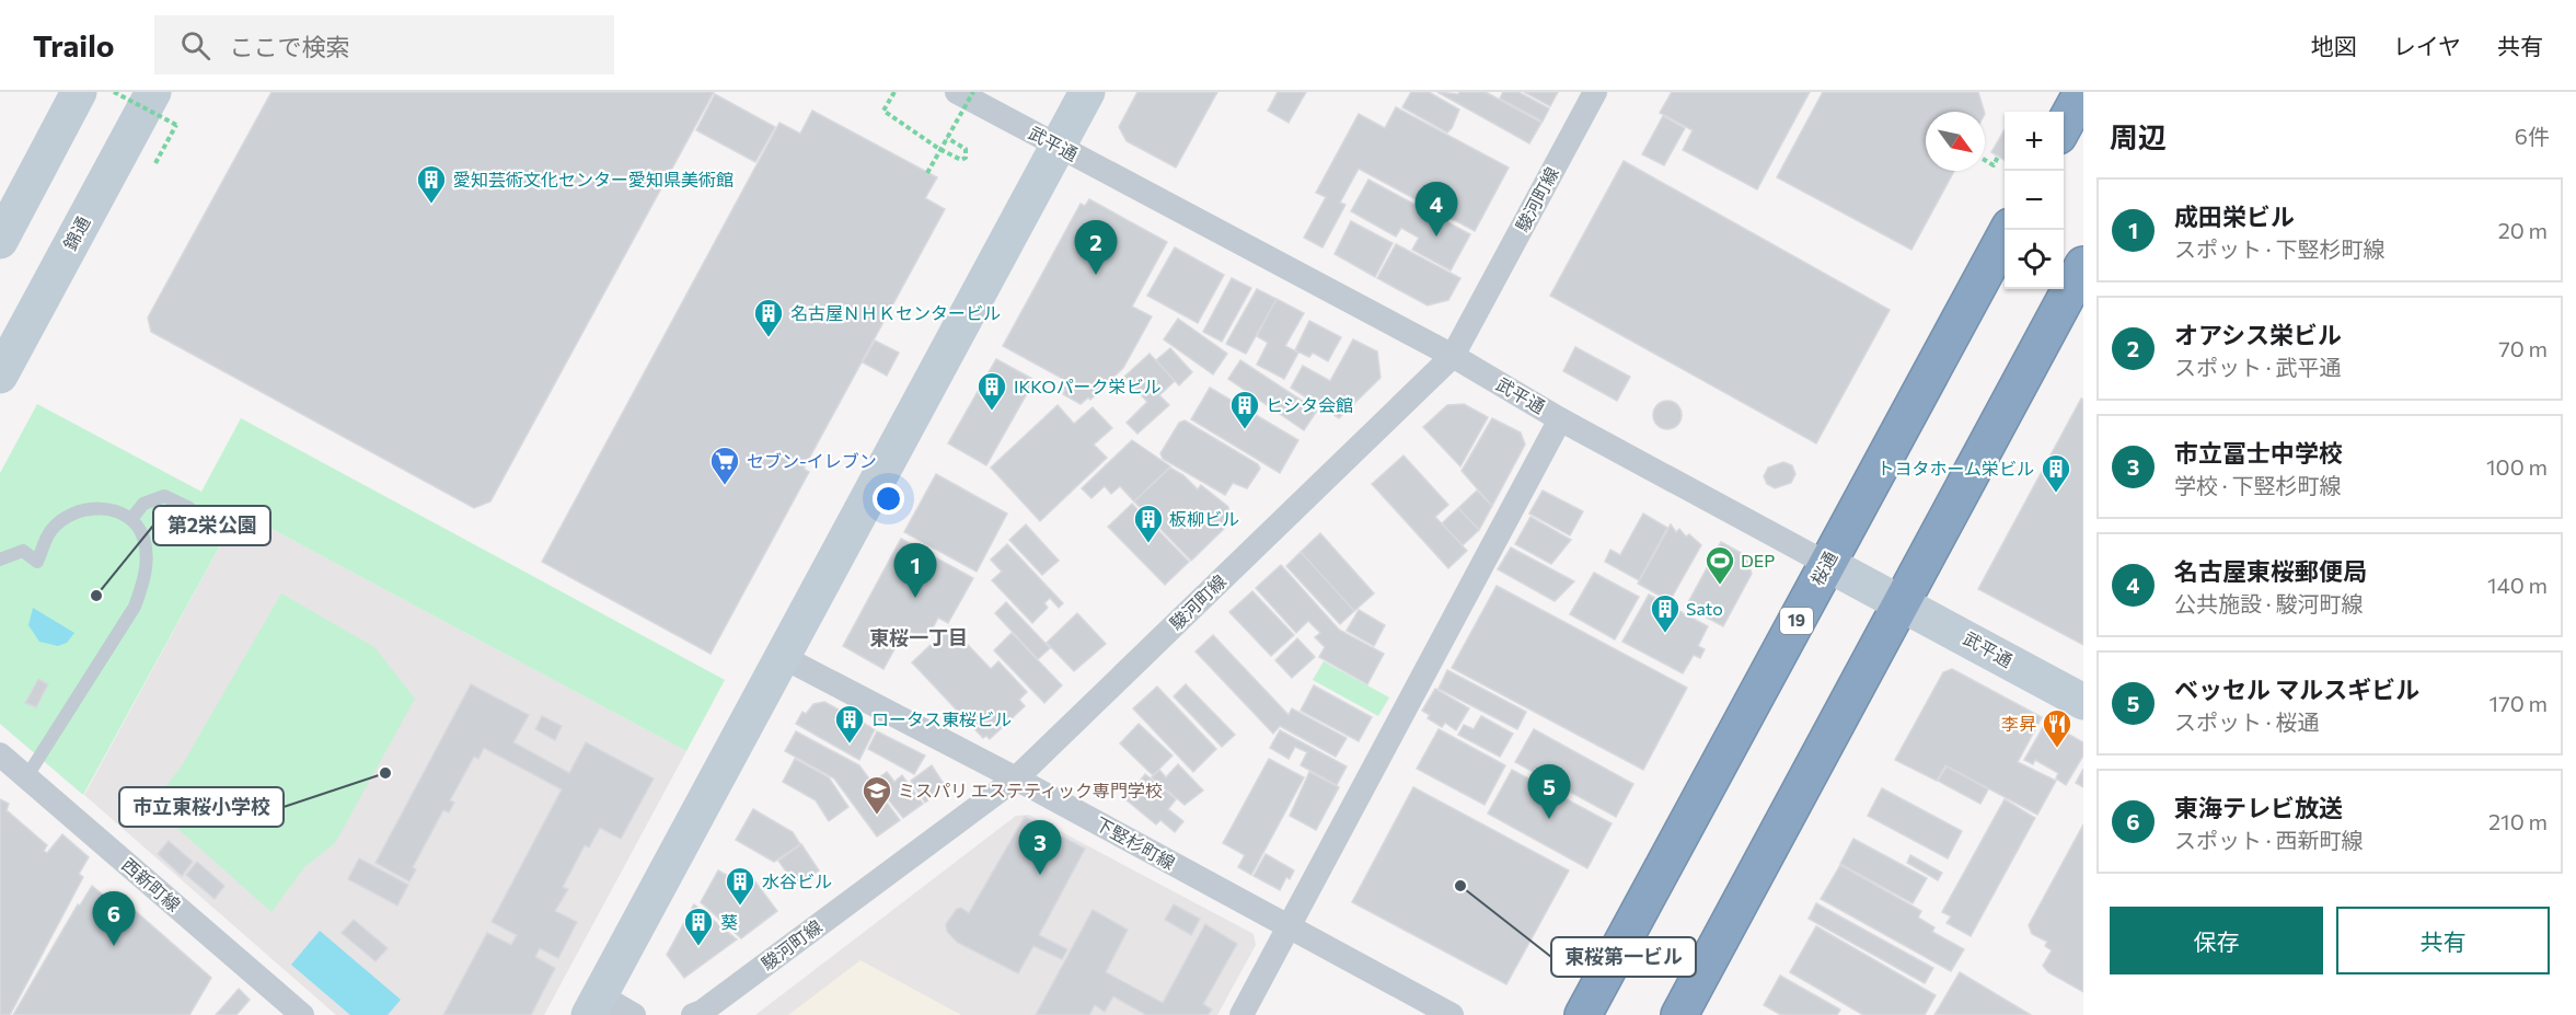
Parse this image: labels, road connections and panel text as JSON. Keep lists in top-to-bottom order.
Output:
{
  "streets": {
    "highway": ["桜通", "19"],
    "street": [
      "武平通",
      "駿河町線",
      "錦通",
      "下竪杉町線",
      "西新町線"
    ]
  },
  "crossings": [
    ["武平通", "駿河町線"],
    ["武平通", "桜通"],
    ["駿河町線", "下竪杉町線"]
  ],
  "districts": ["東桜一丁目"],
  "places": {
    "building": [
      "愛知芸術文化センター愛知県美術館",
      "名古屋ＮＨＫセンタービル",
      "IKKOパーク栄ビル",
      "ヒシタ会館",
      "トヨタホーム栄ビル",
      "板柳ビル",
      "Sato",
      "ロータス東桜ビル",
      "水谷ビル",
      "葵"
    ],
    "supermarket": ["セブン-イレブン"],
    "sports": ["DEP"],
    "other": ["第2栄公園", "市立東桜小学校", "東桜第一ビル"],
    "restaurant": ["李昇"],
    "school or university": ["ミスパリ エステティック専門学校"]
  },
  "north": "bottom right",
  "page": {
    "header": "Trailo",
    "search": "ここで検索",
    "nav": ["地図", "レイヤ", "共有"],
    "heading": ["周辺", "6件"],
    "map_buttons": ["+", "−"],
    "list": [
      {
        "mark": "1",
        "name": "成田栄ビル",
        "note": "スポット · 下竪杉町線",
        "value": "20 m"
      },
      {
        "mark": "2",
        "name": "オアシス栄ビル",
        "note": "スポット · 武平通",
        "value": "70 m"
      },
      {
        "mark": "3",
        "name": "市立冨士中学校",
        "note": "学校 · 下竪杉町線",
        "value": "100 m"
      },
      {
        "mark": "4",
        "name": "名古屋東桜郵便局",
        "note": "公共施設 · 駿河町線",
        "value": "140 m"
      },
      {
        "mark": "5",
        "name": "ベッセル マルスギビル",
        "note": "スポット · 桜通",
        "value": "170 m"
      },
      {
        "mark": "6",
        "name": "東海テレビ放送",
        "note": "スポット · 西新町線",
        "value": "210 m"
      }
    ],
    "pins": [
      "4",
      "2",
      "1",
      "5",
      "3",
      "6"
    ],
    "buttons": ["保存", "共有"]
  }
}
